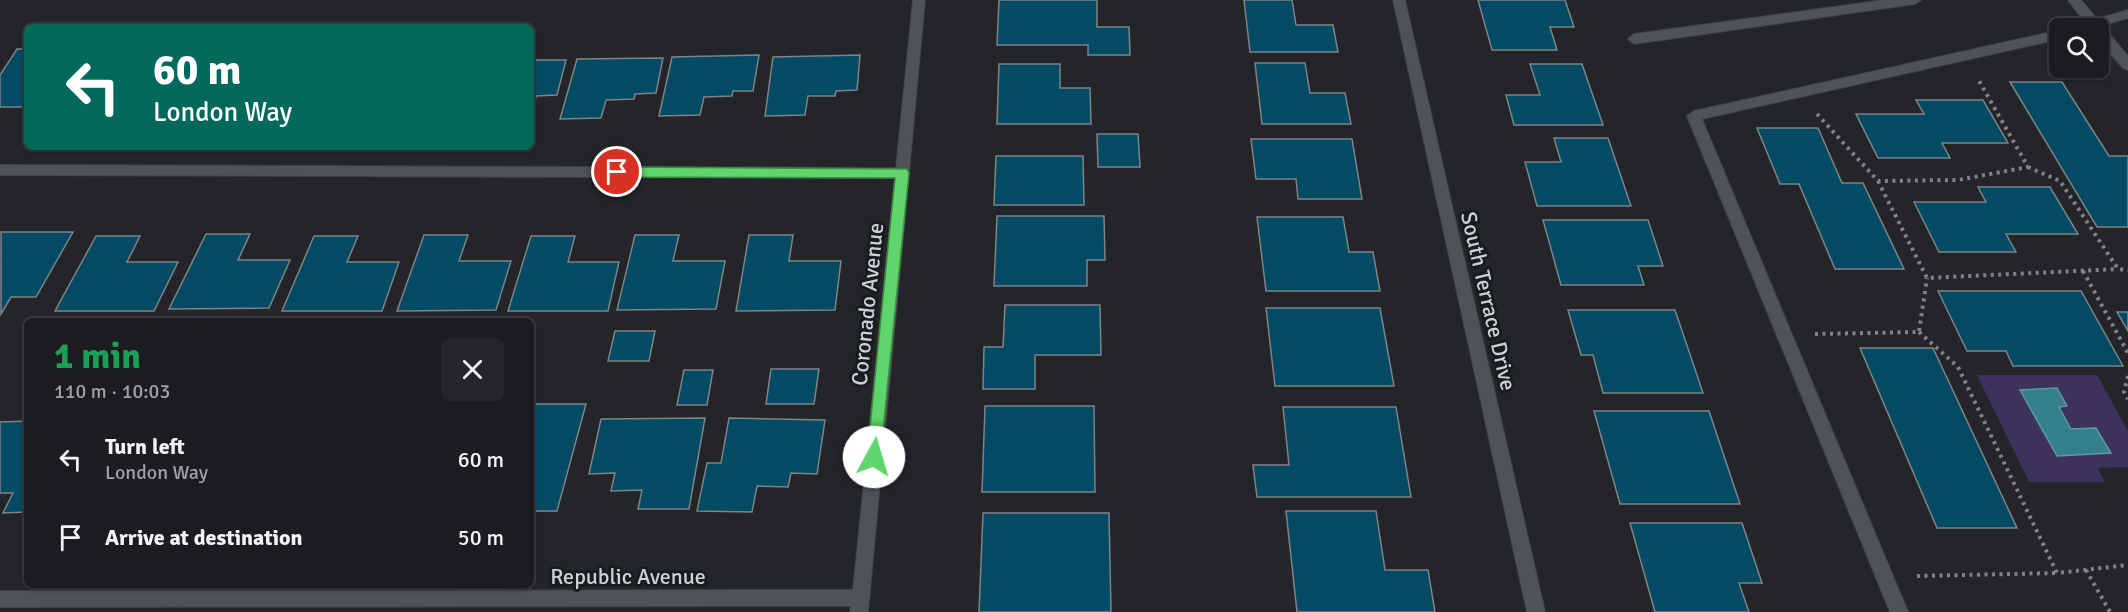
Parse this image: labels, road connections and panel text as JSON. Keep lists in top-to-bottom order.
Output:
{
  "streets": {
    "street": ["South Terrace Drive", "Coronado Avenue", "Republic Avenue"]
  },
  "crossings": [
    ["Coronado Avenue", "Republic Avenue"]
  ],
  "page": {
    "turn": ["60 m", "London Way"],
    "heading": ["1 min", "110 m · 10:03"],
    "list": [
      {
        "name": "Turn left",
        "note": "London Way",
        "value": "60 m"
      },
      {
        "name": "Arrive at destination",
        "value": "50 m"
      }
    ]
  }
}
